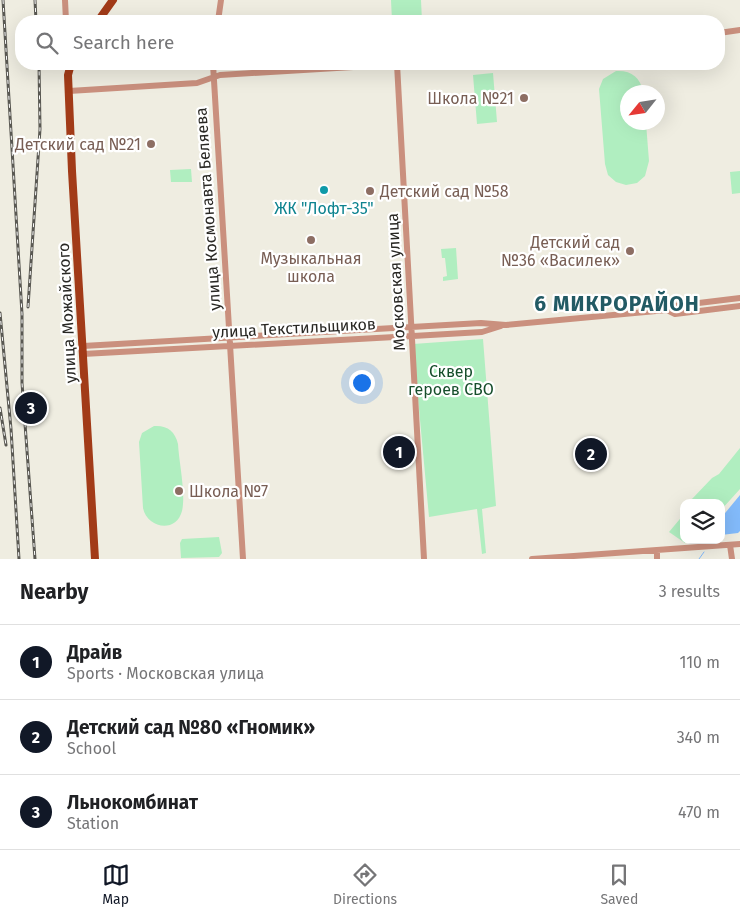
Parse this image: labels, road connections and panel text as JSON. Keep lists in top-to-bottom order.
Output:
{
  "streets": {
    "main road": ["улица Можайского"],
    "street": ["улица Космонавта Беляева", "Московская улица", "улица Текстильщиков"]
  },
  "crossings": [
    ["улица Космонавта Беляева", "улица Текстильщиков"],
    ["Московская улица", "улица Текстильщиков"],
    ["улица Можайского", "улица Текстильщиков"]
  ],
  "districts": ["6 МИКРОРАЙОН"],
  "parks": ["Сквер героев СВО"],
  "places": [
    "Школа №21",
    "Детский сад №21",
    "ЖК \"Лофт-35\"",
    "Детский сад №58",
    "Музыкальная школа",
    "Детский сад №36 «Василек»",
    "Школа №7"
  ],
  "north": "bottom left",
  "page": {
    "search": "Search here",
    "pins": ["3", "1", "2"],
    "heading": ["Nearby", "3 results"],
    "list": [
      {
        "mark": "1",
        "name": "Драйв",
        "note": "Sports · Московская улица",
        "value": "110 m"
      },
      {
        "mark": "2",
        "name": "Детский сад №80 «Гномик»",
        "note": "School",
        "value": "340 m"
      },
      {
        "mark": "3",
        "name": "Льнокомбинат",
        "note": "Station",
        "value": "470 m"
      }
    ],
    "nav": ["Map", "Directions", "Saved"]
  }
}
